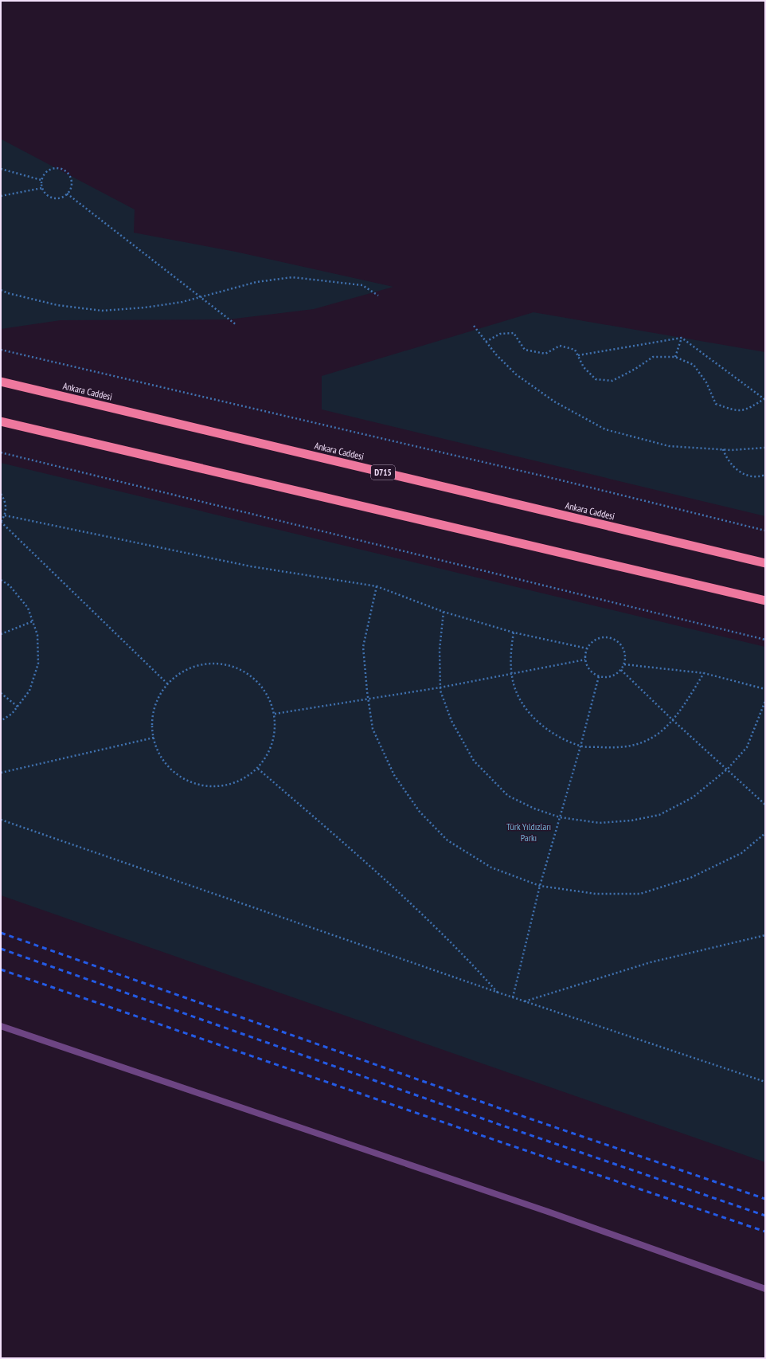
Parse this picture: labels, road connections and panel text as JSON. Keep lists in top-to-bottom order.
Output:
{
  "streets": {
    "highway": ["Ankara Caddesi", "D715"]
  },
  "parks": ["Türk Yıldızları Parkı"]
}
